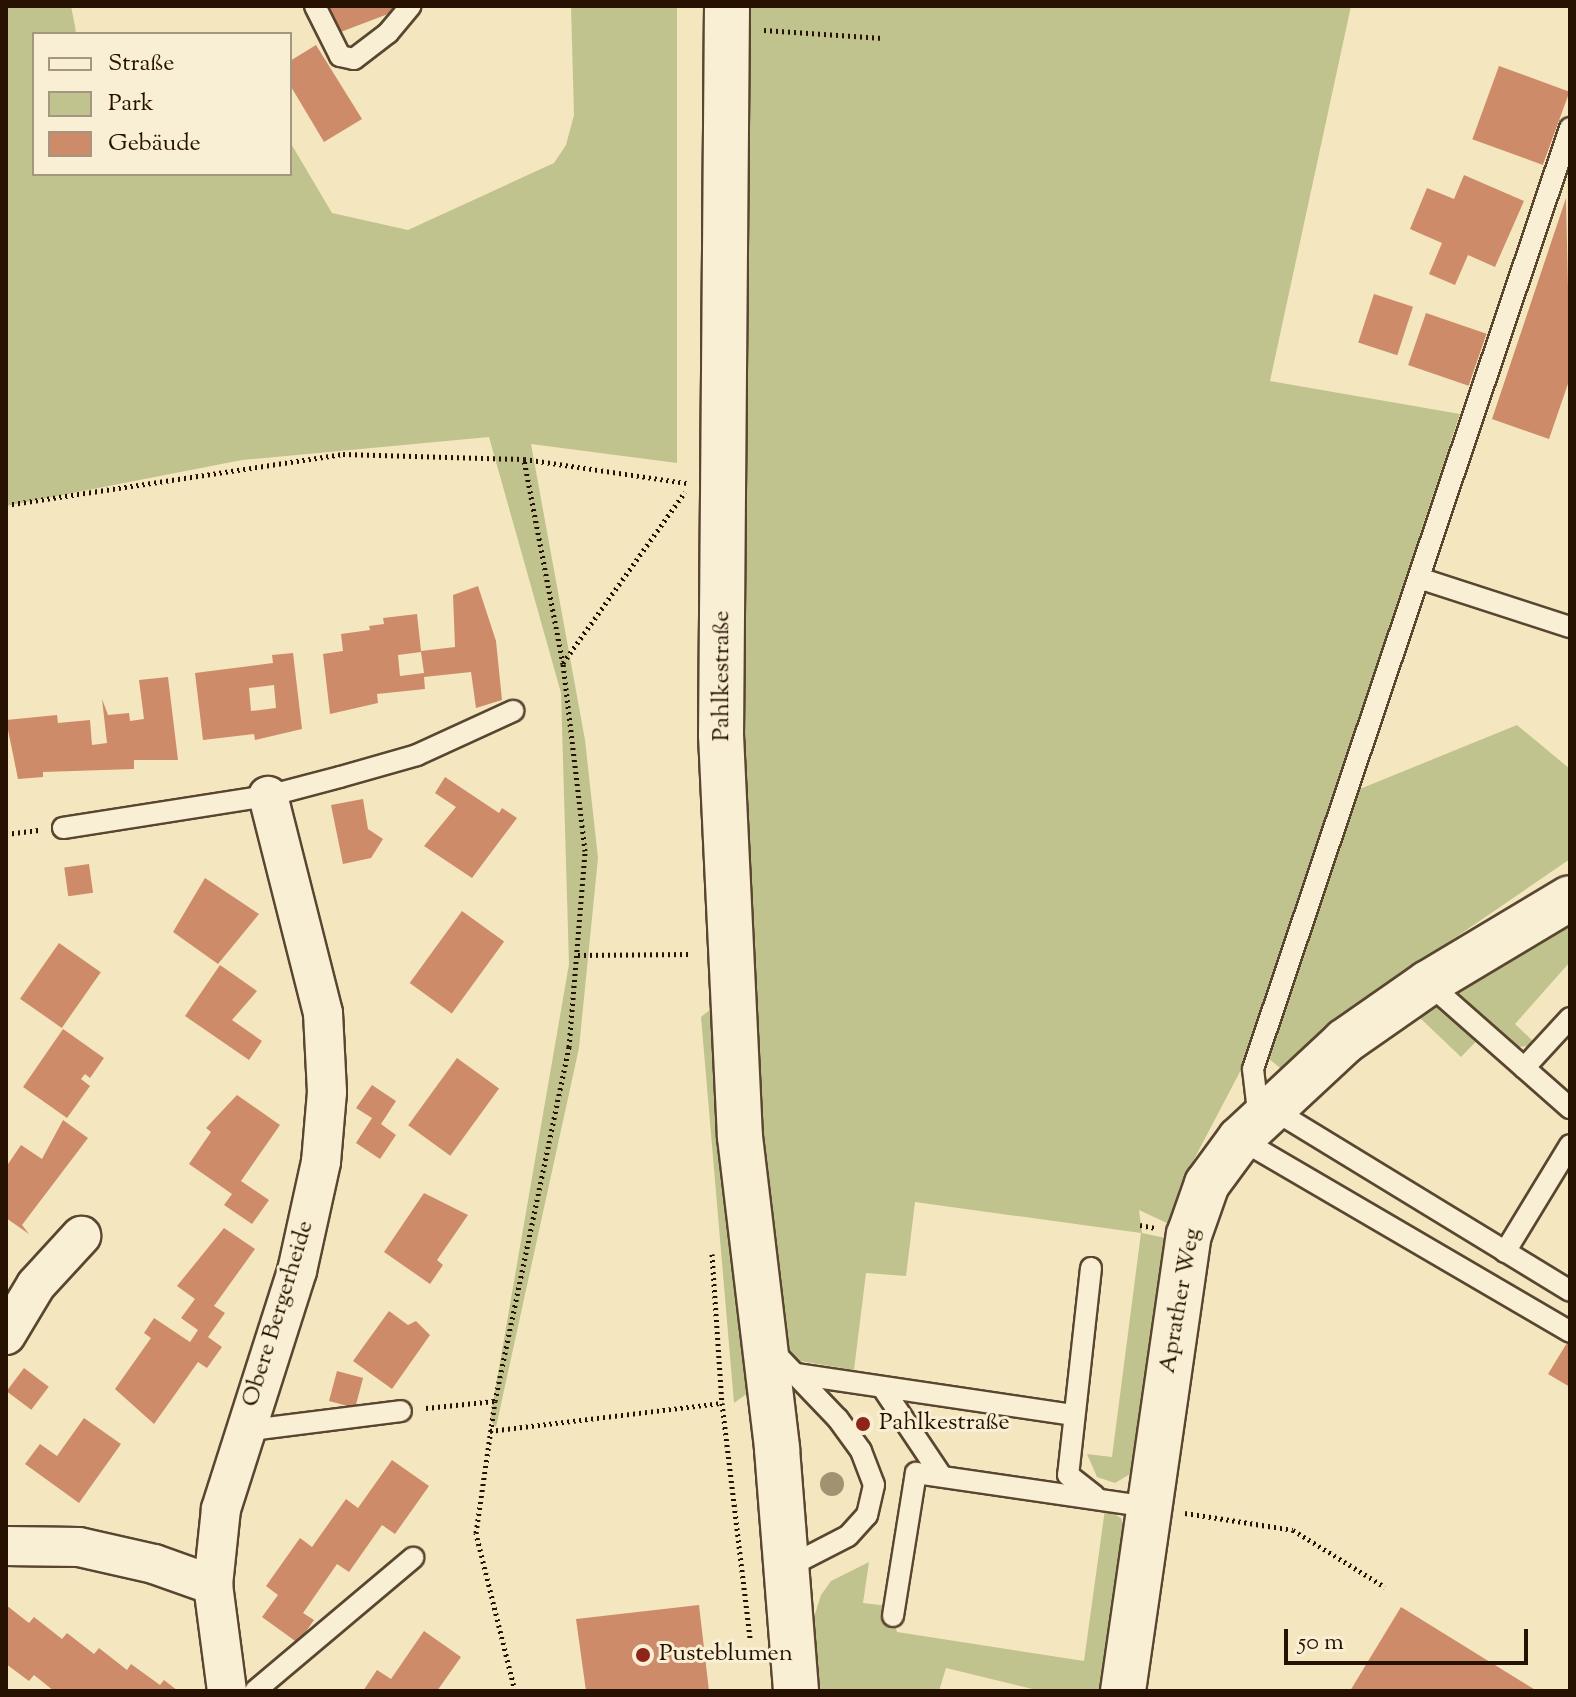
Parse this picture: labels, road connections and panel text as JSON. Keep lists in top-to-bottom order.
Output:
{
  "streets": {
    "street": ["Pahlkestraße", "Aprather Weg", "Obere Bergerheide"]
  },
  "places": ["Pahlkestraße", "Pusteblumen"],
  "legend": ["Straße", "Park", "Gebäude"],
  "scale_bar": "50 m"
}
